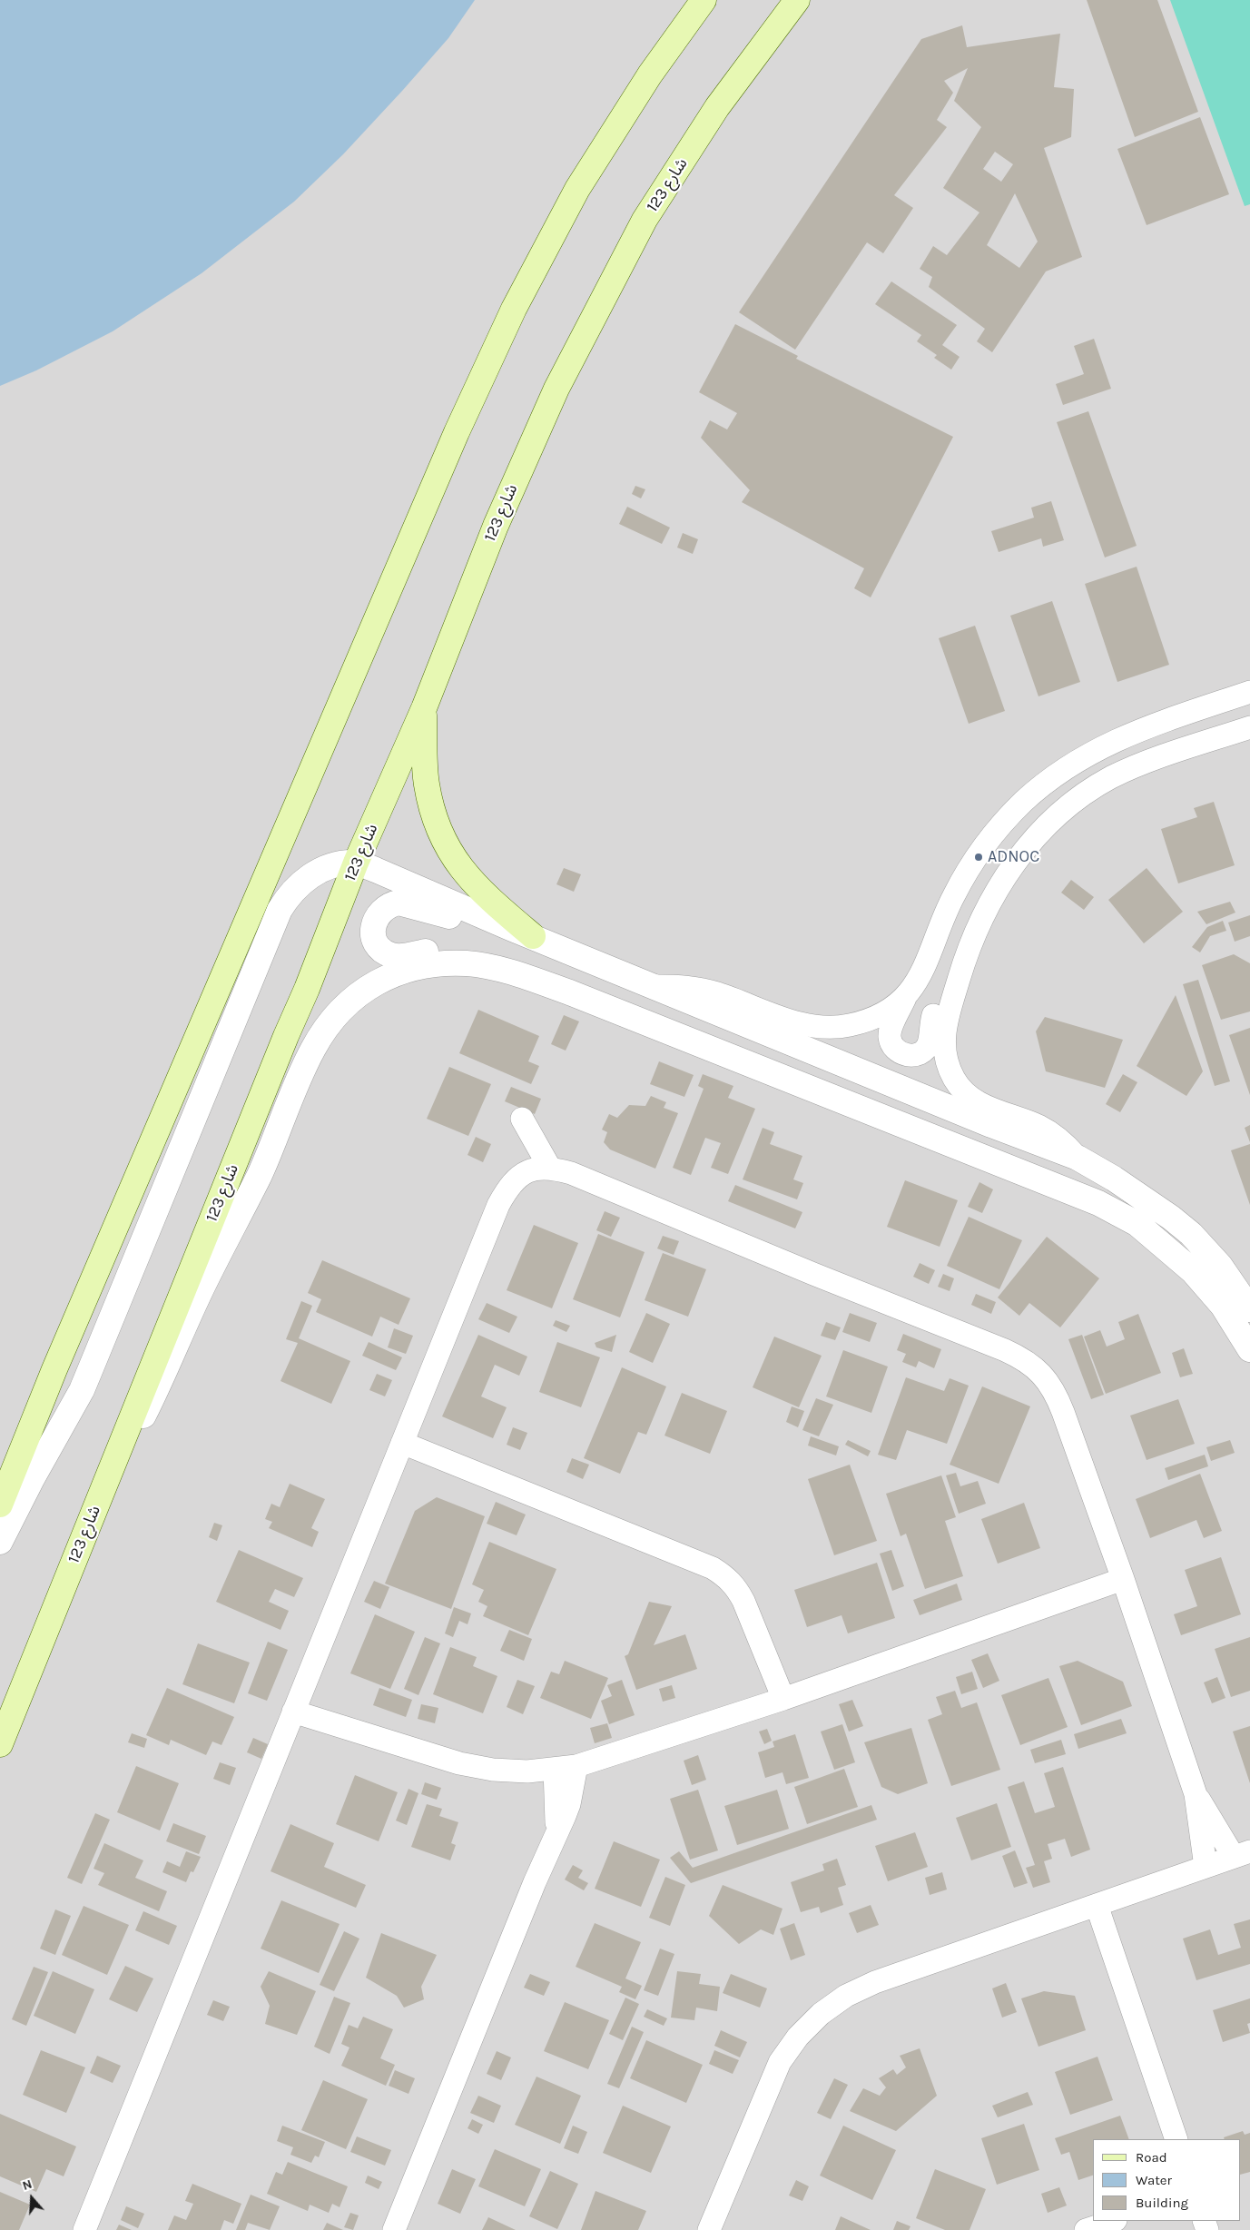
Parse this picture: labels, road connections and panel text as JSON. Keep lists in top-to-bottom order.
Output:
{
  "streets": {
    "main road": ["شارع 123"]
  },
  "places": ["ADNOC"],
  "legend": ["Road", "Water", "Building"],
  "north": "top"
}
